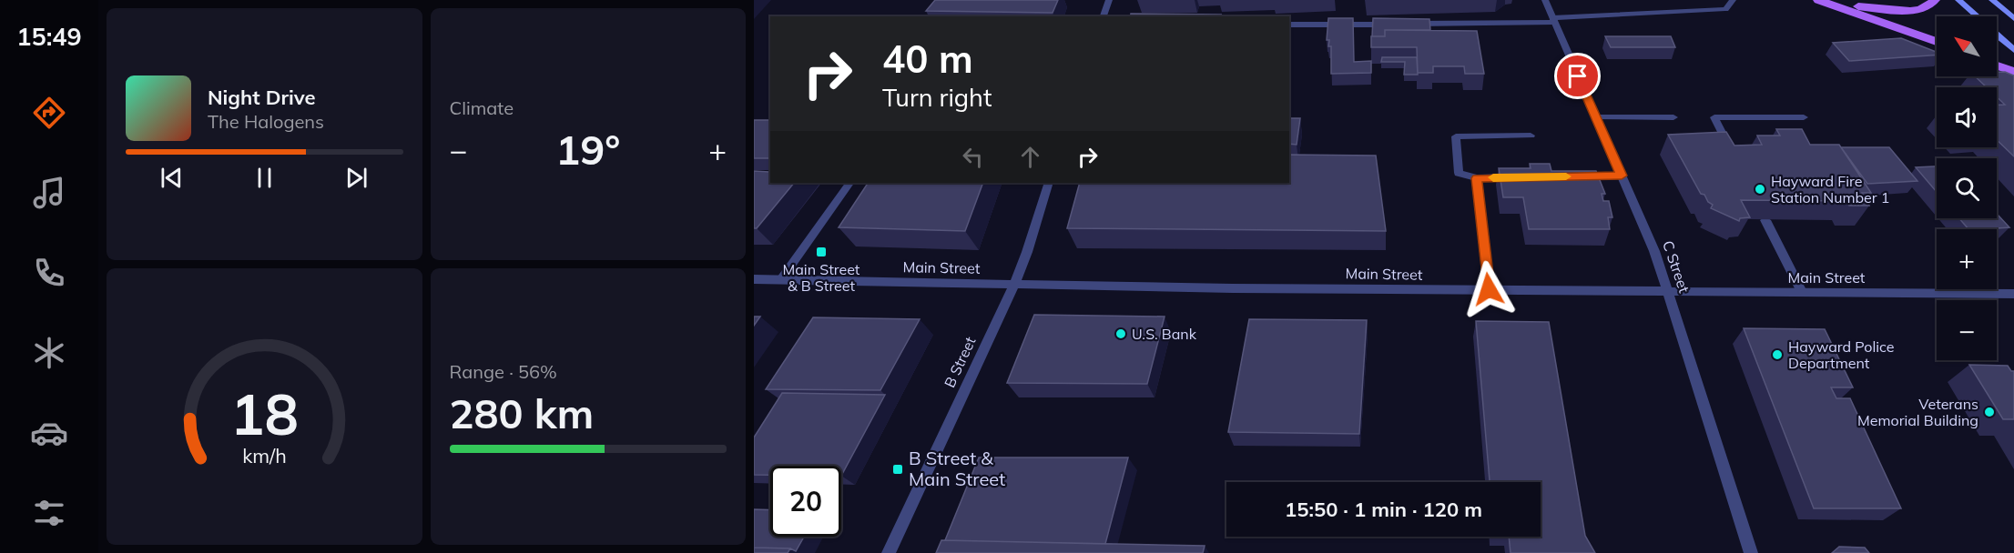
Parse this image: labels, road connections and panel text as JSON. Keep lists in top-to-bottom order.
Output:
{
  "streets": {
    "street": ["C Street", "Main Street", "B Street"]
  },
  "crossings": [
    ["C Street", "Main Street"],
    ["Main Street", "B Street"]
  ],
  "places": {
    "other": [
      "Hayward Fire Station Number 1",
      "U.S. Bank",
      "Hayward Police Department",
      "Veterans Memorial Building"
    ],
    "transit": ["Main Street & B Street", "B Street & Main Street"]
  },
  "north": "top left",
  "page": {
    "tabs": "15:49",
    "tile": [
      "Climate",
      ["Range · 56%", "280 km"]
    ],
    "map_buttons": ["+", "−"],
    "turn": ["40 m", "Turn right"],
    "song": ["Night Drive", "The Halogens"],
    "heat": ["−", "19°", "+"],
    "limit": "20",
    "trip": "15:50 · 1 min · 120 m",
    "gauge": ["18", "km/h"]
  }
}
